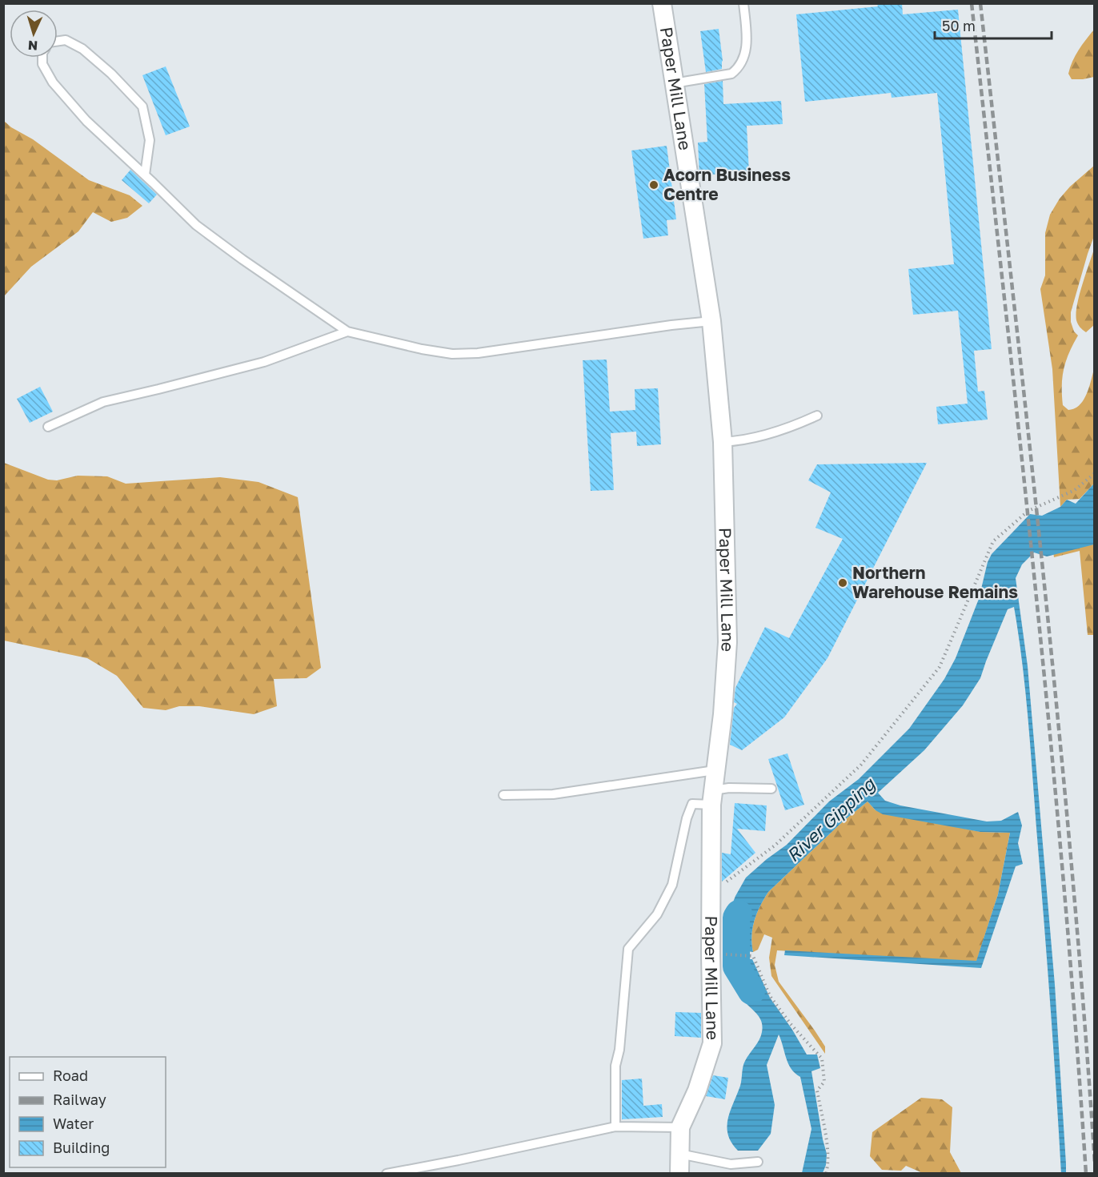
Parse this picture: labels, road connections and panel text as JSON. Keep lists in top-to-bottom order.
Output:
{
  "streets": {
    "street": ["Paper Mill Lane"]
  },
  "water": ["River Gipping"],
  "places": ["Acorn Business Centre", "Northern Warehouse Remains"],
  "legend": [
    "Road",
    "Railway",
    "Water",
    "Building"
  ],
  "scale_bar": "50 m",
  "north": "bottom"
}
